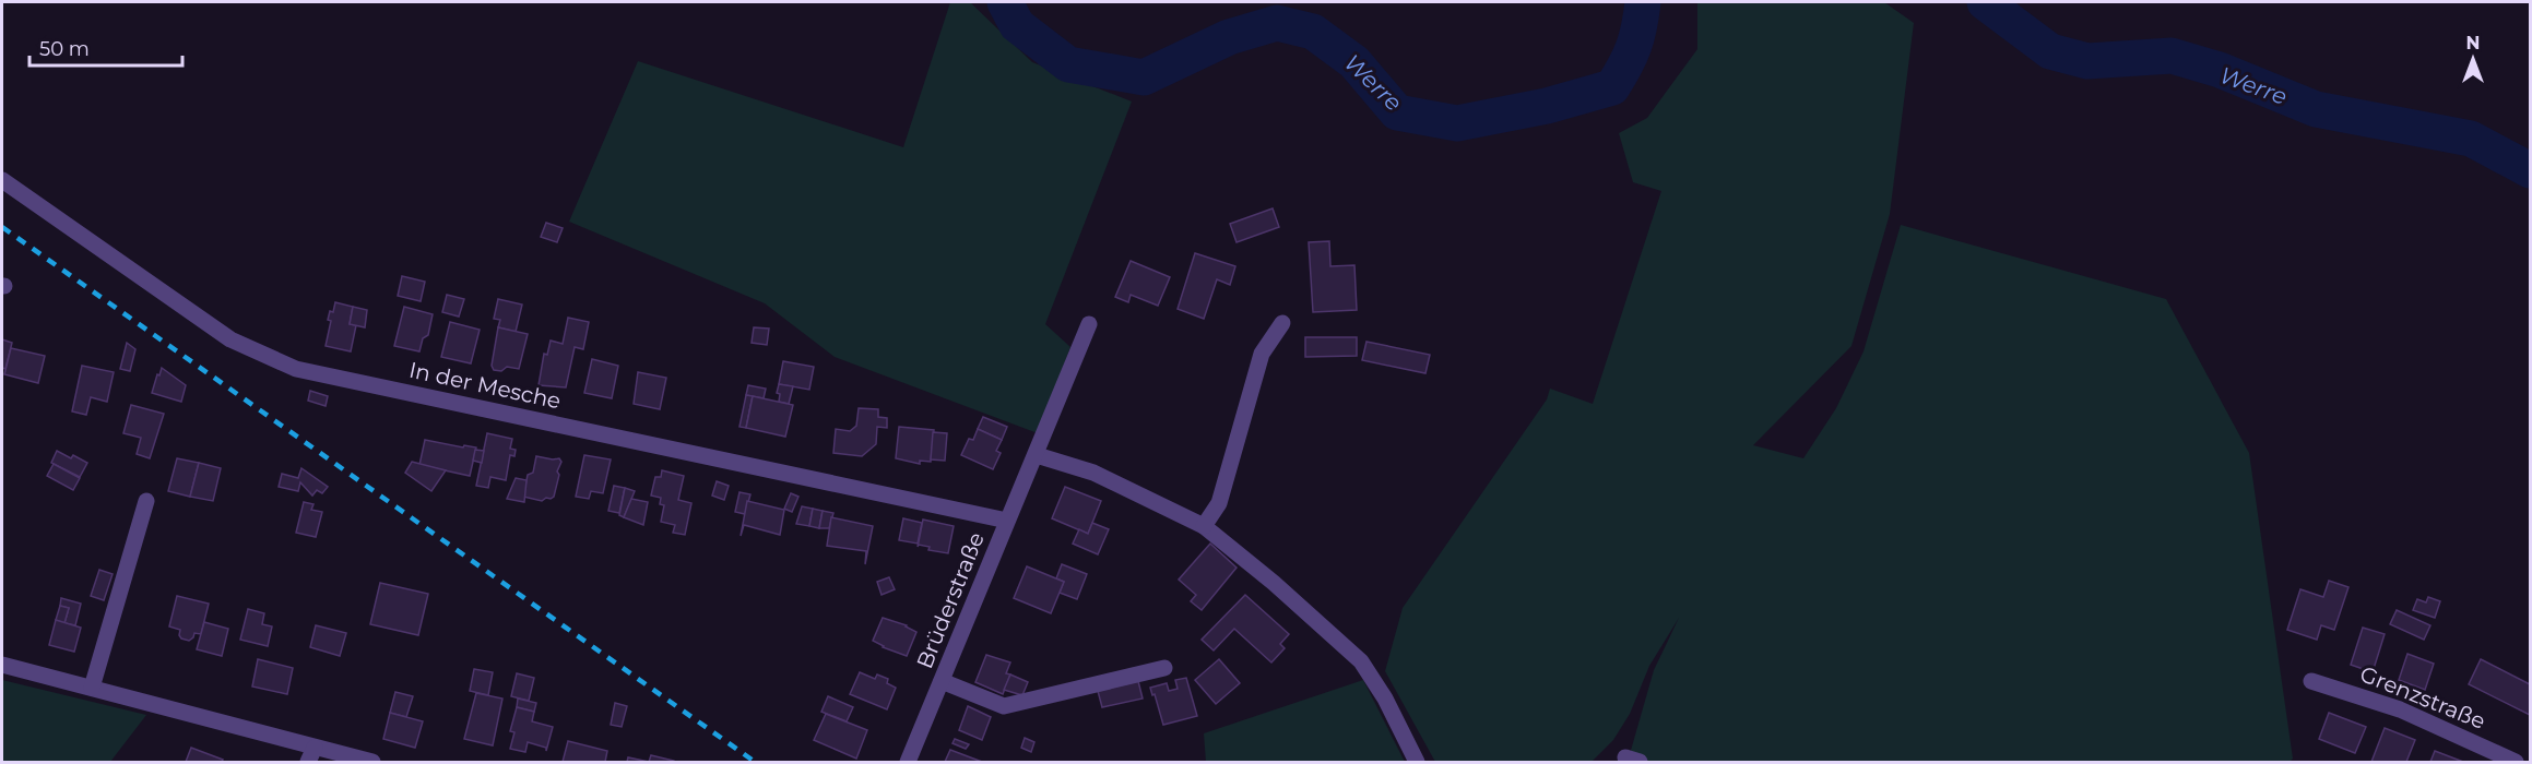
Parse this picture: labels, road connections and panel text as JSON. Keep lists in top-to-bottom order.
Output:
{
  "streets": {
    "street": ["In der Mesche", "Brüderstraße", "Grenzstraße"]
  },
  "crossings": [
    ["In der Mesche", "Brüderstraße"]
  ],
  "water": ["Werre"],
  "scale_bar": "50 m",
  "north": "top"
}
